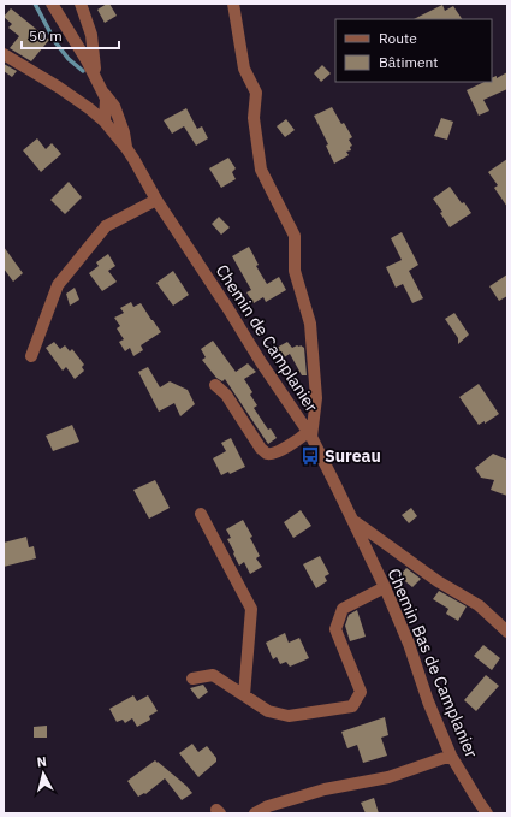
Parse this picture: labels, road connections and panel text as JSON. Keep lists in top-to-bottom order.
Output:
{
  "streets": {
    "street": ["Chemin de Camplanier", "Chemin Bas de Camplanier"]
  },
  "crossings": [
    ["Chemin de Camplanier", "Chemin Bas de Camplanier"]
  ],
  "places": {
    "bus stop": ["Sureau"]
  },
  "legend": ["Route", "Bâtiment"],
  "scale_bar": "50 m",
  "north": "top"
}
